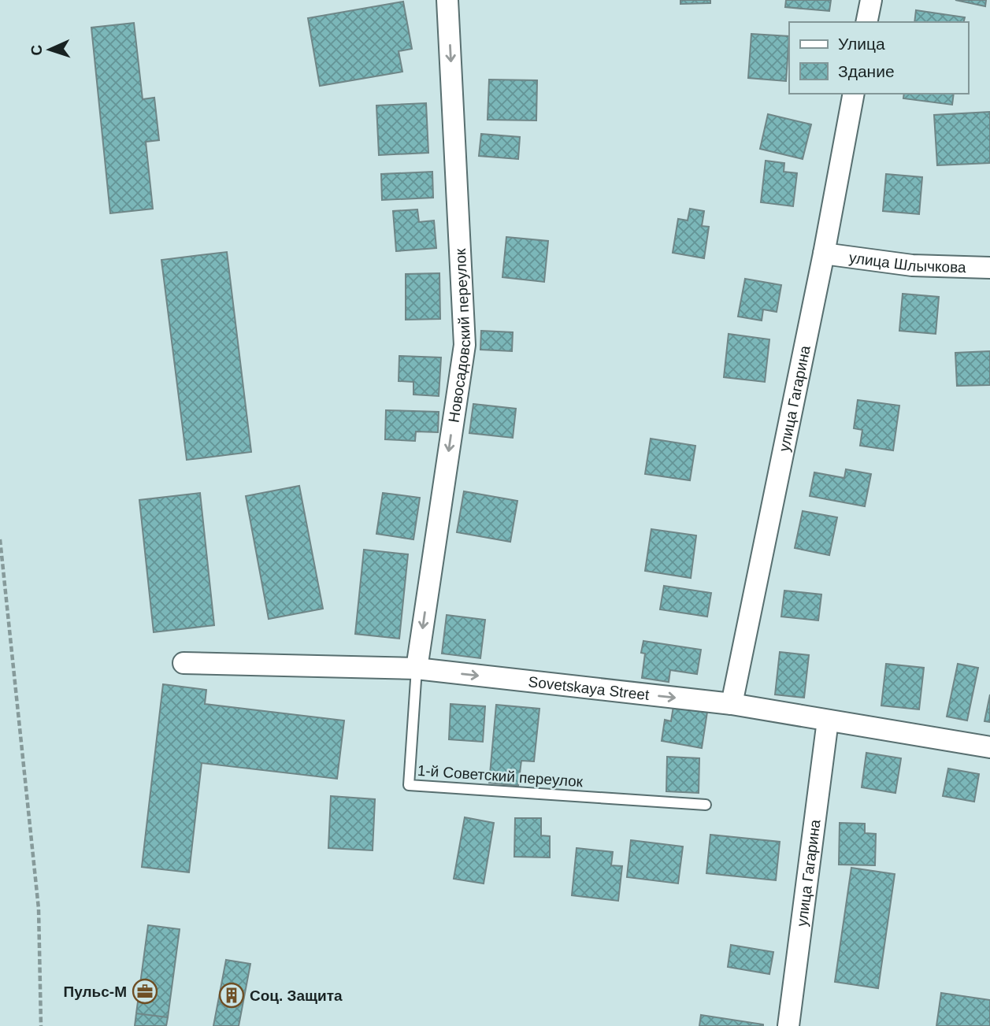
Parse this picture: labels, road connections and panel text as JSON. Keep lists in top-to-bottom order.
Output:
{
  "streets": {
    "street": [
      "улица Шлычкова",
      "Новосадовский переулок",
      "улица Гагарина",
      "Sovetskaya Street"
    ],
    "lane": ["1-й Советский переулок"]
  },
  "crossings": [
    ["улица Шлычкова", "улица Гагарина"],
    ["Новосадовский переулок", "Sovetskaya Street"],
    ["Новосадовский переулок", "1-й Советский переулок"],
    ["улица Гагарина", "Sovetskaya Street"],
    ["Sovetskaya Street", "1-й Советский переулок"]
  ],
  "one_way": ["Новосадовский переулок", "Sovetskaya Street"],
  "places": {
    "office": ["Пульс-М"],
    "building": ["Соц. Защита"]
  },
  "legend": ["Улица", "Здание"],
  "north": "left"
}
